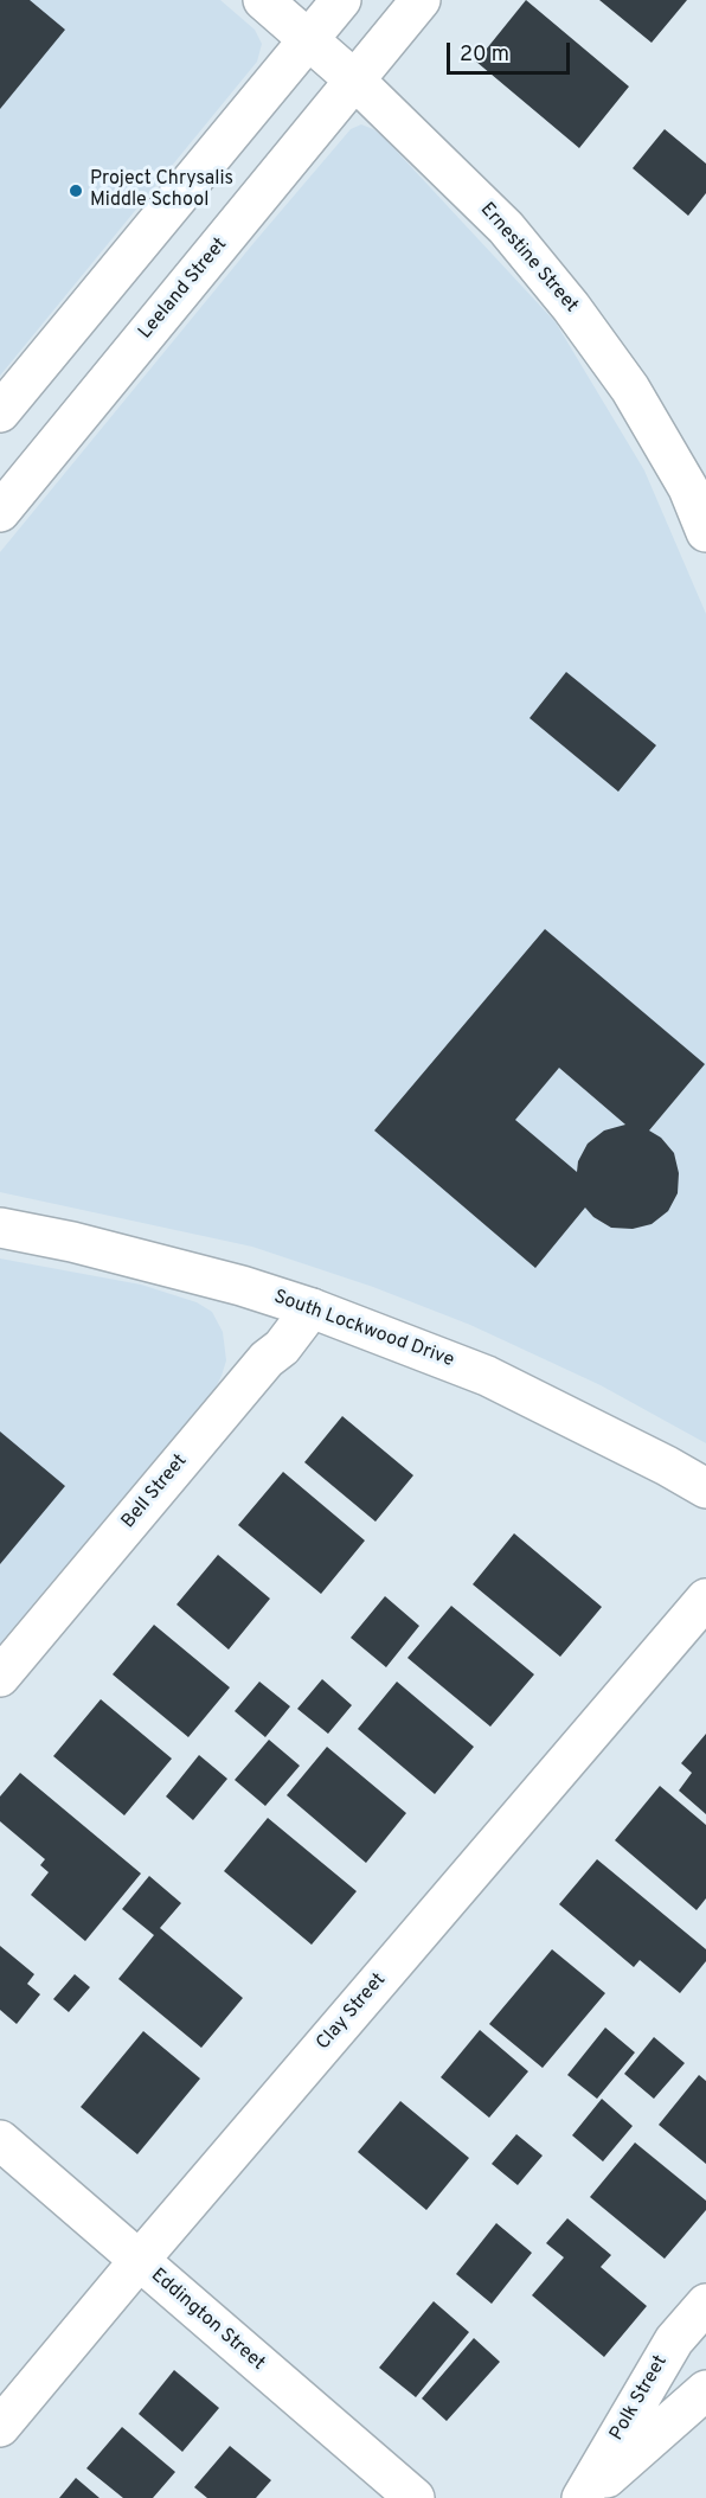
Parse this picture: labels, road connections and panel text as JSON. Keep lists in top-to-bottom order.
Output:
{
  "streets": {
    "main road": [
      "Ernestine Street",
      "Leeland Street",
      "South Lockwood Drive",
      "Bell Street",
      "Clay Street",
      "Eddington Street",
      "Polk Street"
    ]
  },
  "crossings": [
    ["Ernestine Street", "Leeland Street"],
    ["South Lockwood Drive", "Bell Street"],
    ["Clay Street", "Eddington Street"]
  ],
  "places": ["Project Chrysalis Middle School"],
  "scale_bar": "20 m"
}
